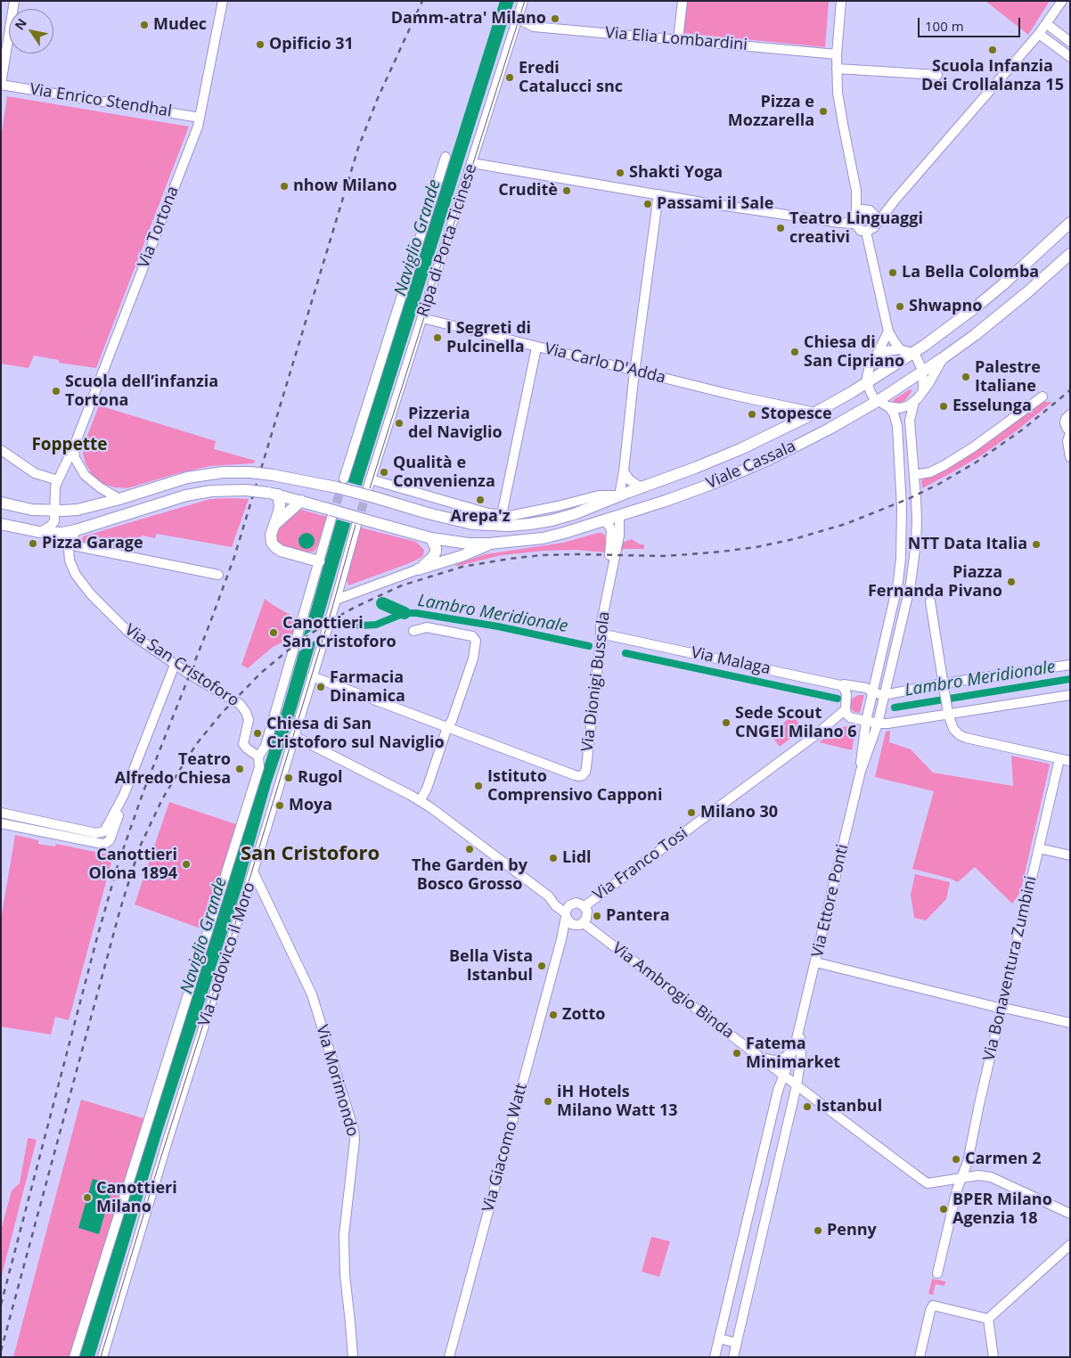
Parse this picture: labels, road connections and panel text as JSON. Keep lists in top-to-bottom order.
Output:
{
  "streets": {
    "main road": ["Viale Cassala"],
    "street": [
      "Via Elia Lombardini",
      "Via Enrico Stendhal",
      "Via Tortona",
      "Ripa di Porta Ticinese",
      "Via Carlo D'Adda",
      "Via Malaga",
      "Via San Cristoforo",
      "Via Dionigi Bussola",
      "Via Franco Tosi",
      "Via Ettore Ponti",
      "Via Lodovico il Moro",
      "Via Bonaventura Zumbini",
      "Via Ambrogio Binda",
      "Via Morimondo",
      "Via Giacomo Watt"
    ]
  },
  "crossings": [
    ["Via Elia Lombardini", "Ripa di Porta Ticinese"],
    ["Via Enrico Stendhal", "Via Tortona"],
    ["Ripa di Porta Ticinese", "Via Carlo D'Adda"],
    ["Ripa di Porta Ticinese", "Viale Cassala"],
    ["Via Carlo D'Adda", "Viale Cassala"],
    ["Viale Cassala", "Via San Cristoforo"],
    ["Viale Cassala", "Via Dionigi Bussola"],
    ["Viale Cassala", "Via Ettore Ponti"],
    ["Viale Cassala", "Via Lodovico il Moro"],
    ["Via Malaga", "Via Dionigi Bussola"],
    ["Via Malaga", "Via Ettore Ponti"],
    ["Via Franco Tosi", "Via Ambrogio Binda"],
    ["Via Franco Tosi", "Via Giacomo Watt"],
    ["Via Ettore Ponti", "Via Ambrogio Binda"],
    ["Via Lodovico il Moro", "Via Morimondo"],
    ["Via Bonaventura Zumbini", "Via Ambrogio Binda"],
    ["Via Ambrogio Binda", "Via Giacomo Watt"]
  ],
  "districts": ["Foppette", "San Cristoforo"],
  "water": ["Naviglio Grande", "Lambro Meridionale"],
  "places": [
    "Damm-atra' Milano",
    "Mudec",
    "Opificio 31",
    "Scuola Infanzia Dei Crollalanza 15",
    "Eredi Catalucci snc",
    "Pizza e Mozzarella",
    "Shakti Yoga",
    "nhow Milano",
    "Cruditè",
    "Passami il Sale",
    "Teatro Linguaggi creativi",
    "La Bella Colomba",
    "Shwapno",
    "I Segreti di Pulcinella",
    "Chiesa di San Cipriano",
    "Palestre Italiane",
    "Scuola dell’infanzia Tortona",
    "Esselunga",
    "Stopesce",
    "Pizzeria del Naviglio",
    "Qualità e Convenienza",
    "Arepa'z",
    "Pizza Garage",
    "NTT Data Italia",
    "Piazza Fernanda Pivano",
    "Canottieri San Cristoforo",
    "Farmacia Dinamica",
    "Sede Scout CNGEI Milano 6",
    "Chiesa di San Cristoforo sul Naviglio",
    "Teatro Alfredo Chiesa",
    "Rugol",
    "Istituto Comprensivo Capponi",
    "Moya",
    "Milano 30",
    "The Garden by Bosco Grosso",
    "Lidl",
    "Canottieri Olona 1894",
    "Pantera",
    "Bella Vista Istanbul",
    "Zotto",
    "Fatema Minimarket",
    "iH Hotels Milano Watt 13",
    "Istanbul",
    "Carmen 2",
    "Canottieri Milano",
    "BPER Milano Agenzia 18",
    "Penny"
  ],
  "scale_bar": "100 m",
  "north": "top left"
}
